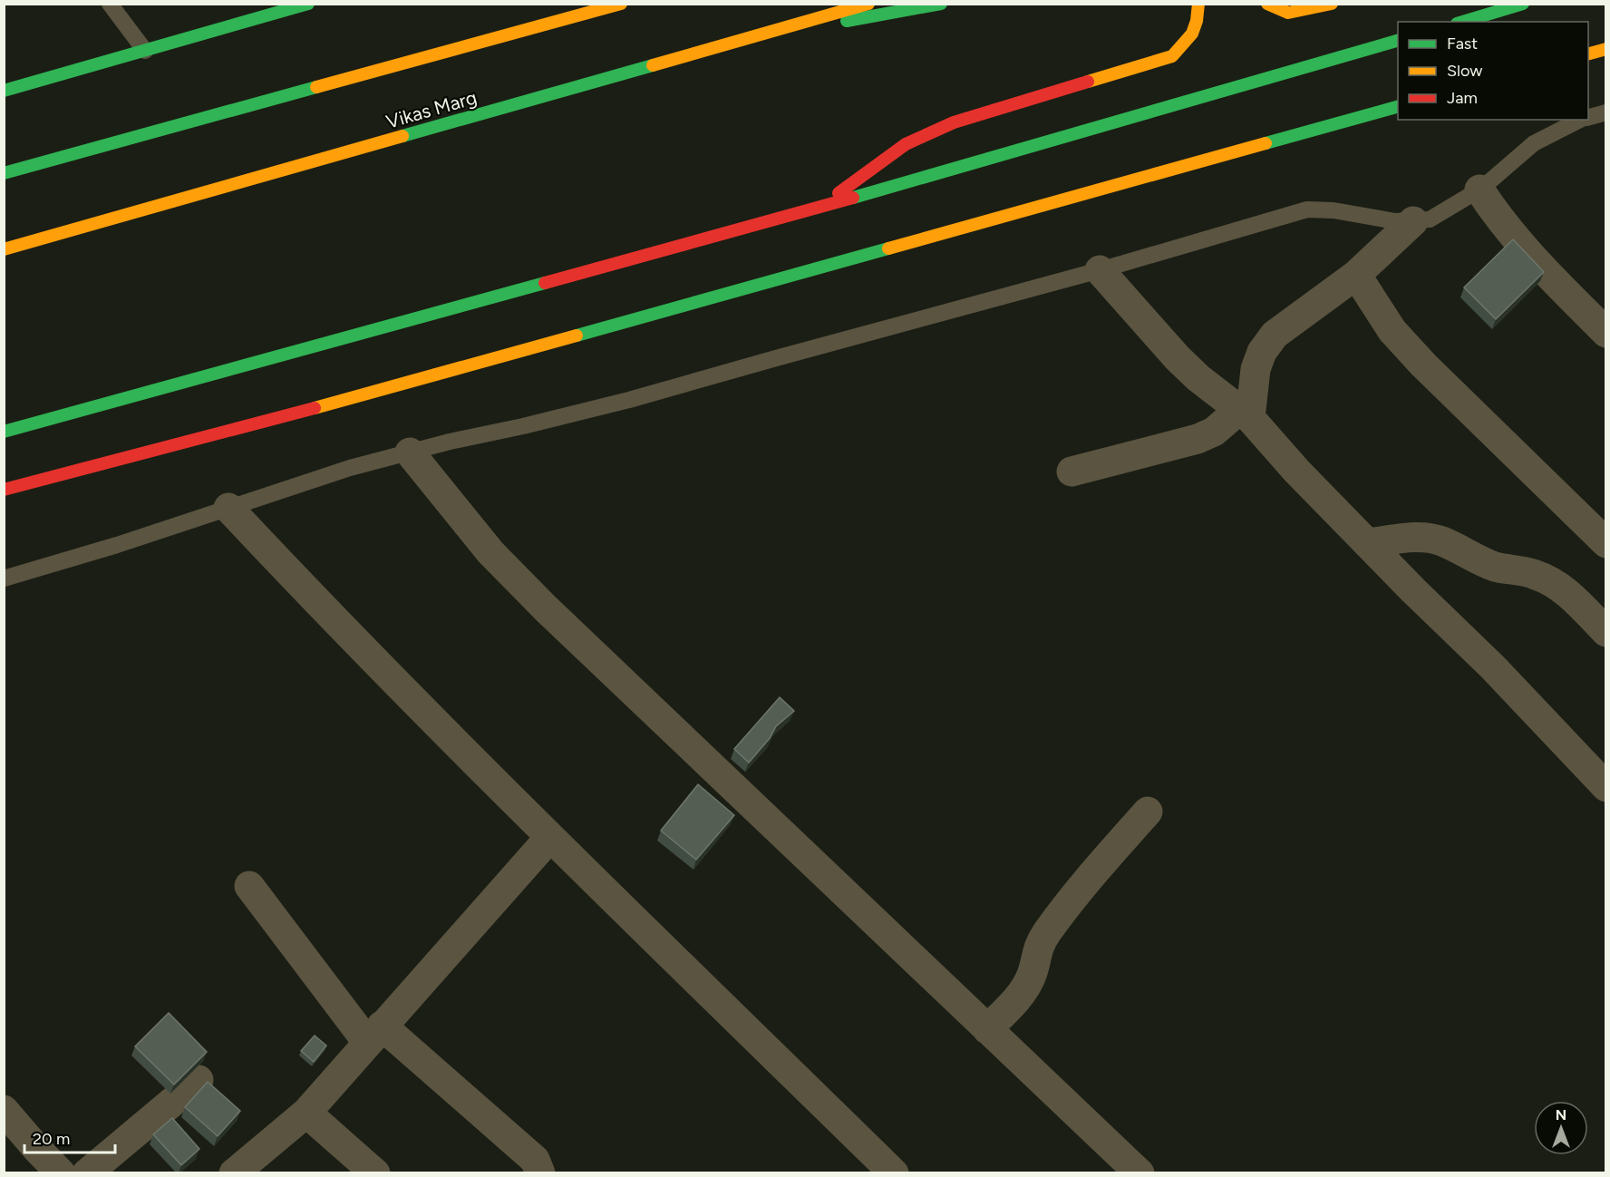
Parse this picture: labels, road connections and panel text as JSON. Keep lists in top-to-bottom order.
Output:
{
  "streets": {
    "main road": ["Vikas Marg"]
  },
  "legend": ["Fast", "Slow", "Jam"],
  "scale_bar": "20 m",
  "north": "top"
}
